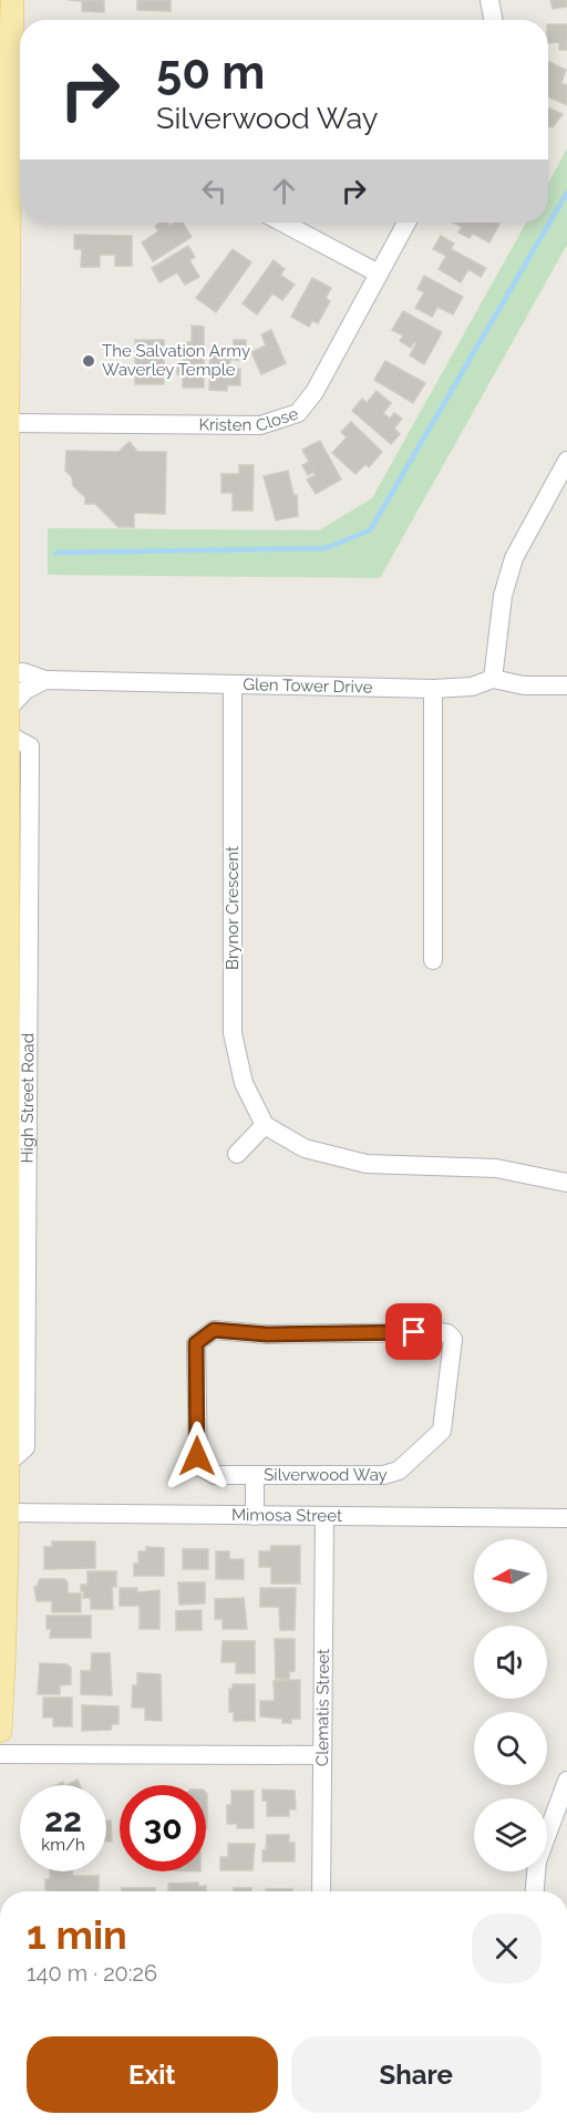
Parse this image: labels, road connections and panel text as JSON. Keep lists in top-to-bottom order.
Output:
{
  "streets": {
    "main road": ["High Street Road"],
    "street": [
      "Kristen Close",
      "Glen Tower Drive",
      "Brynor Crescent",
      "Silverwood Way",
      "Mimosa Street",
      "Clematis Street"
    ]
  },
  "crossings": [
    ["Kristen Close", "High Street Road"],
    ["Glen Tower Drive", "Brynor Crescent"],
    ["Glen Tower Drive", "High Street Road"],
    ["High Street Road", "Mimosa Street"],
    ["Silverwood Way", "Mimosa Street"],
    ["Mimosa Street", "Clematis Street"]
  ],
  "places": ["The Salvation Army Waverley Temple"],
  "north": "left",
  "page": {
    "turn": ["50 m", "Silverwood Way"],
    "speed": "22 km/h",
    "limit": "30",
    "heading": ["1 min", "140 m · 20:26"],
    "buttons": ["Exit", "Share"]
  }
}
